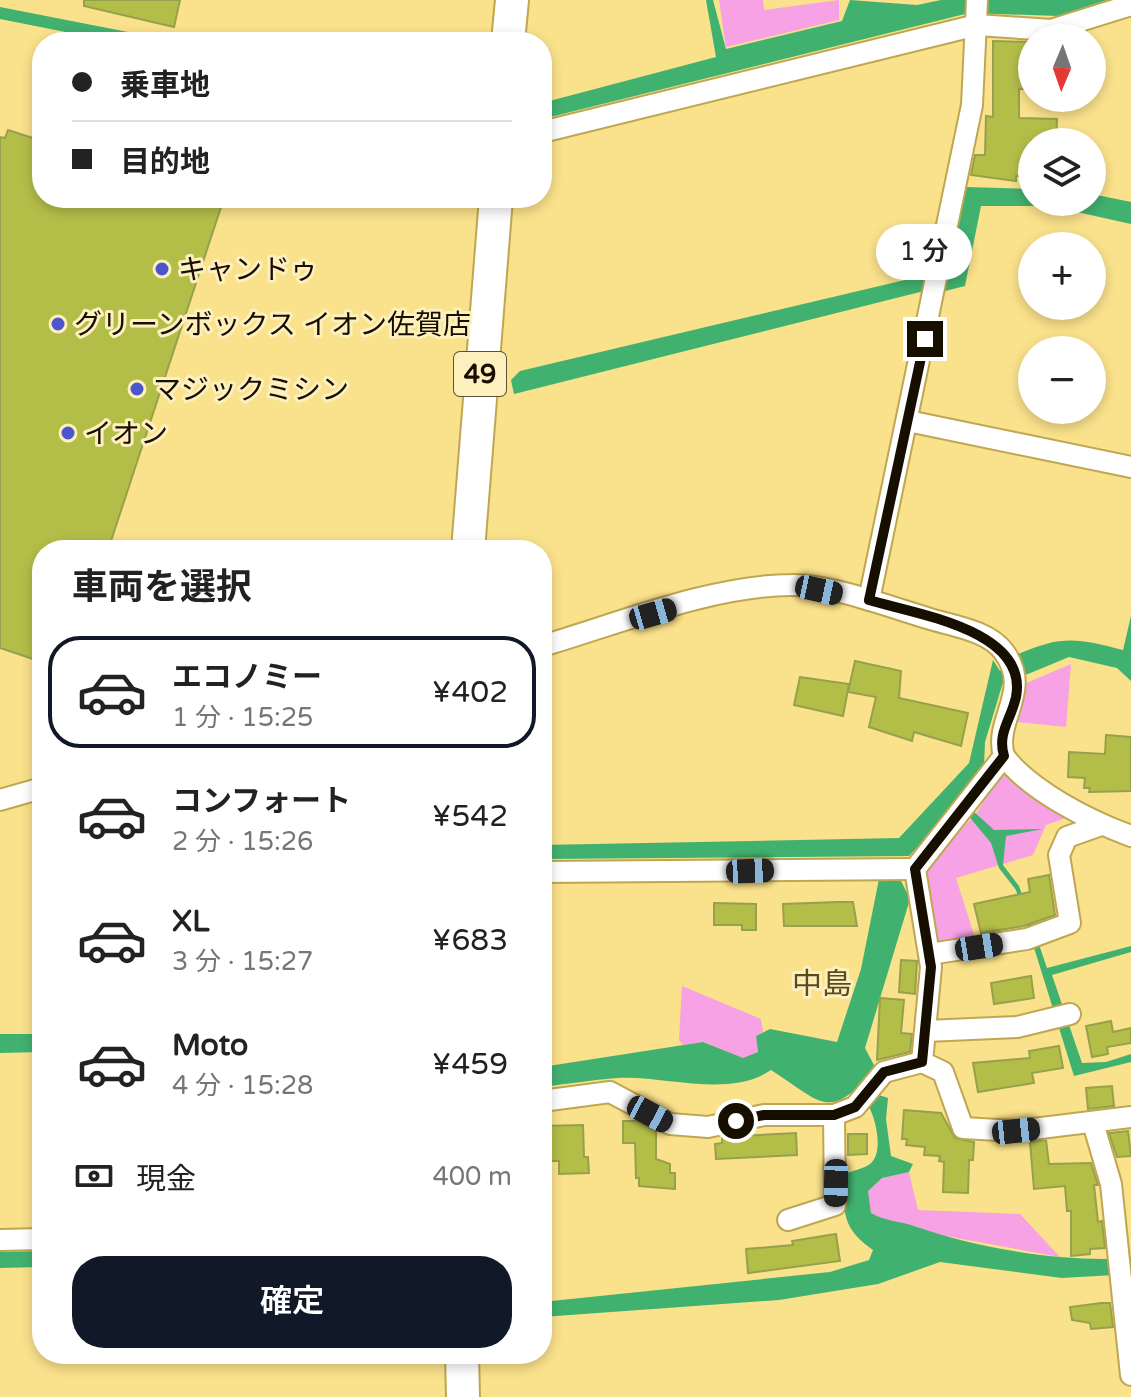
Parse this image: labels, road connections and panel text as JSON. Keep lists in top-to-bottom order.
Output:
{
  "streets": {
    "main road": ["49"]
  },
  "districts": ["中島"],
  "places": [
    "キャンドゥ",
    "グリーンボックス イオン佐賀店",
    "マジックミシン",
    "イオン"
  ],
  "north": "bottom",
  "page": {
    "map_buttons": ["+", "−"],
    "banner": ["乗車地", "目的地"],
    "bubble": "1 分",
    "heading": "車両を選択",
    "list": [
      {
        "name": "エコノミー",
        "note": "1 分 · 15:25",
        "value": "¥402"
      },
      {
        "name": "コンフォート",
        "note": "2 分 · 15:26",
        "value": "¥542"
      },
      {
        "name": "XL",
        "note": "3 分 · 15:27",
        "value": "¥683"
      },
      {
        "name": "Moto",
        "note": "4 分 · 15:28",
        "value": "¥459"
      }
    ],
    "pay": ["現金", "400 m"],
    "buttons": "確定"
  }
}
